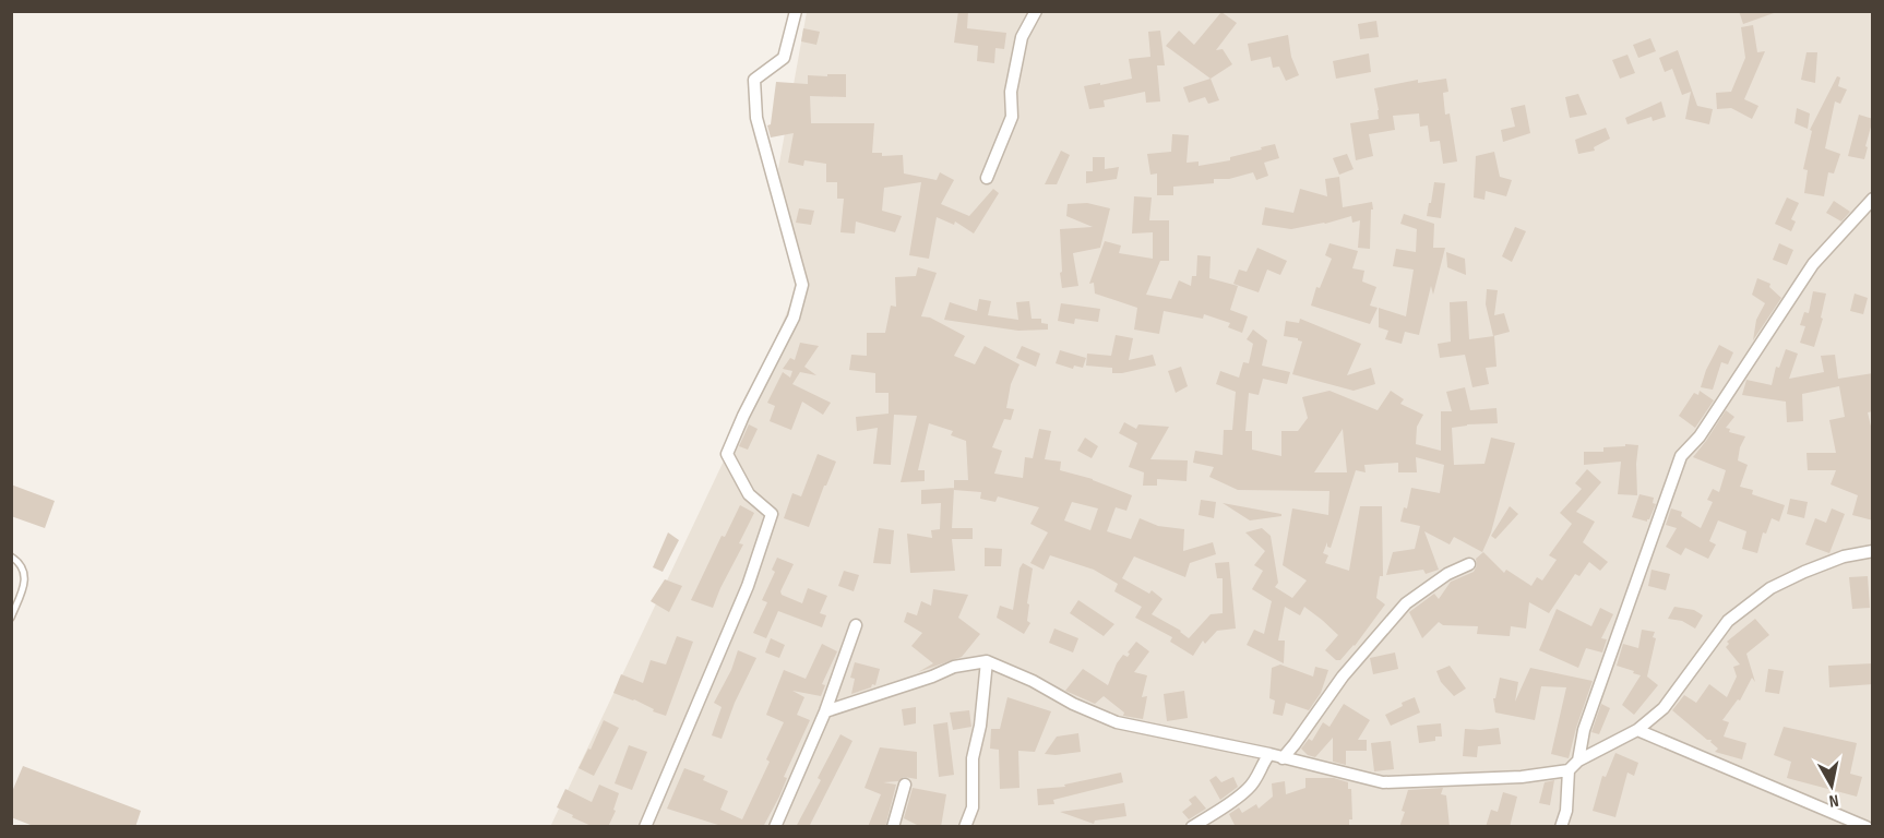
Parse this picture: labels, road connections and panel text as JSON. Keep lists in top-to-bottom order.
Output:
{
  "north": "bottom"
}
